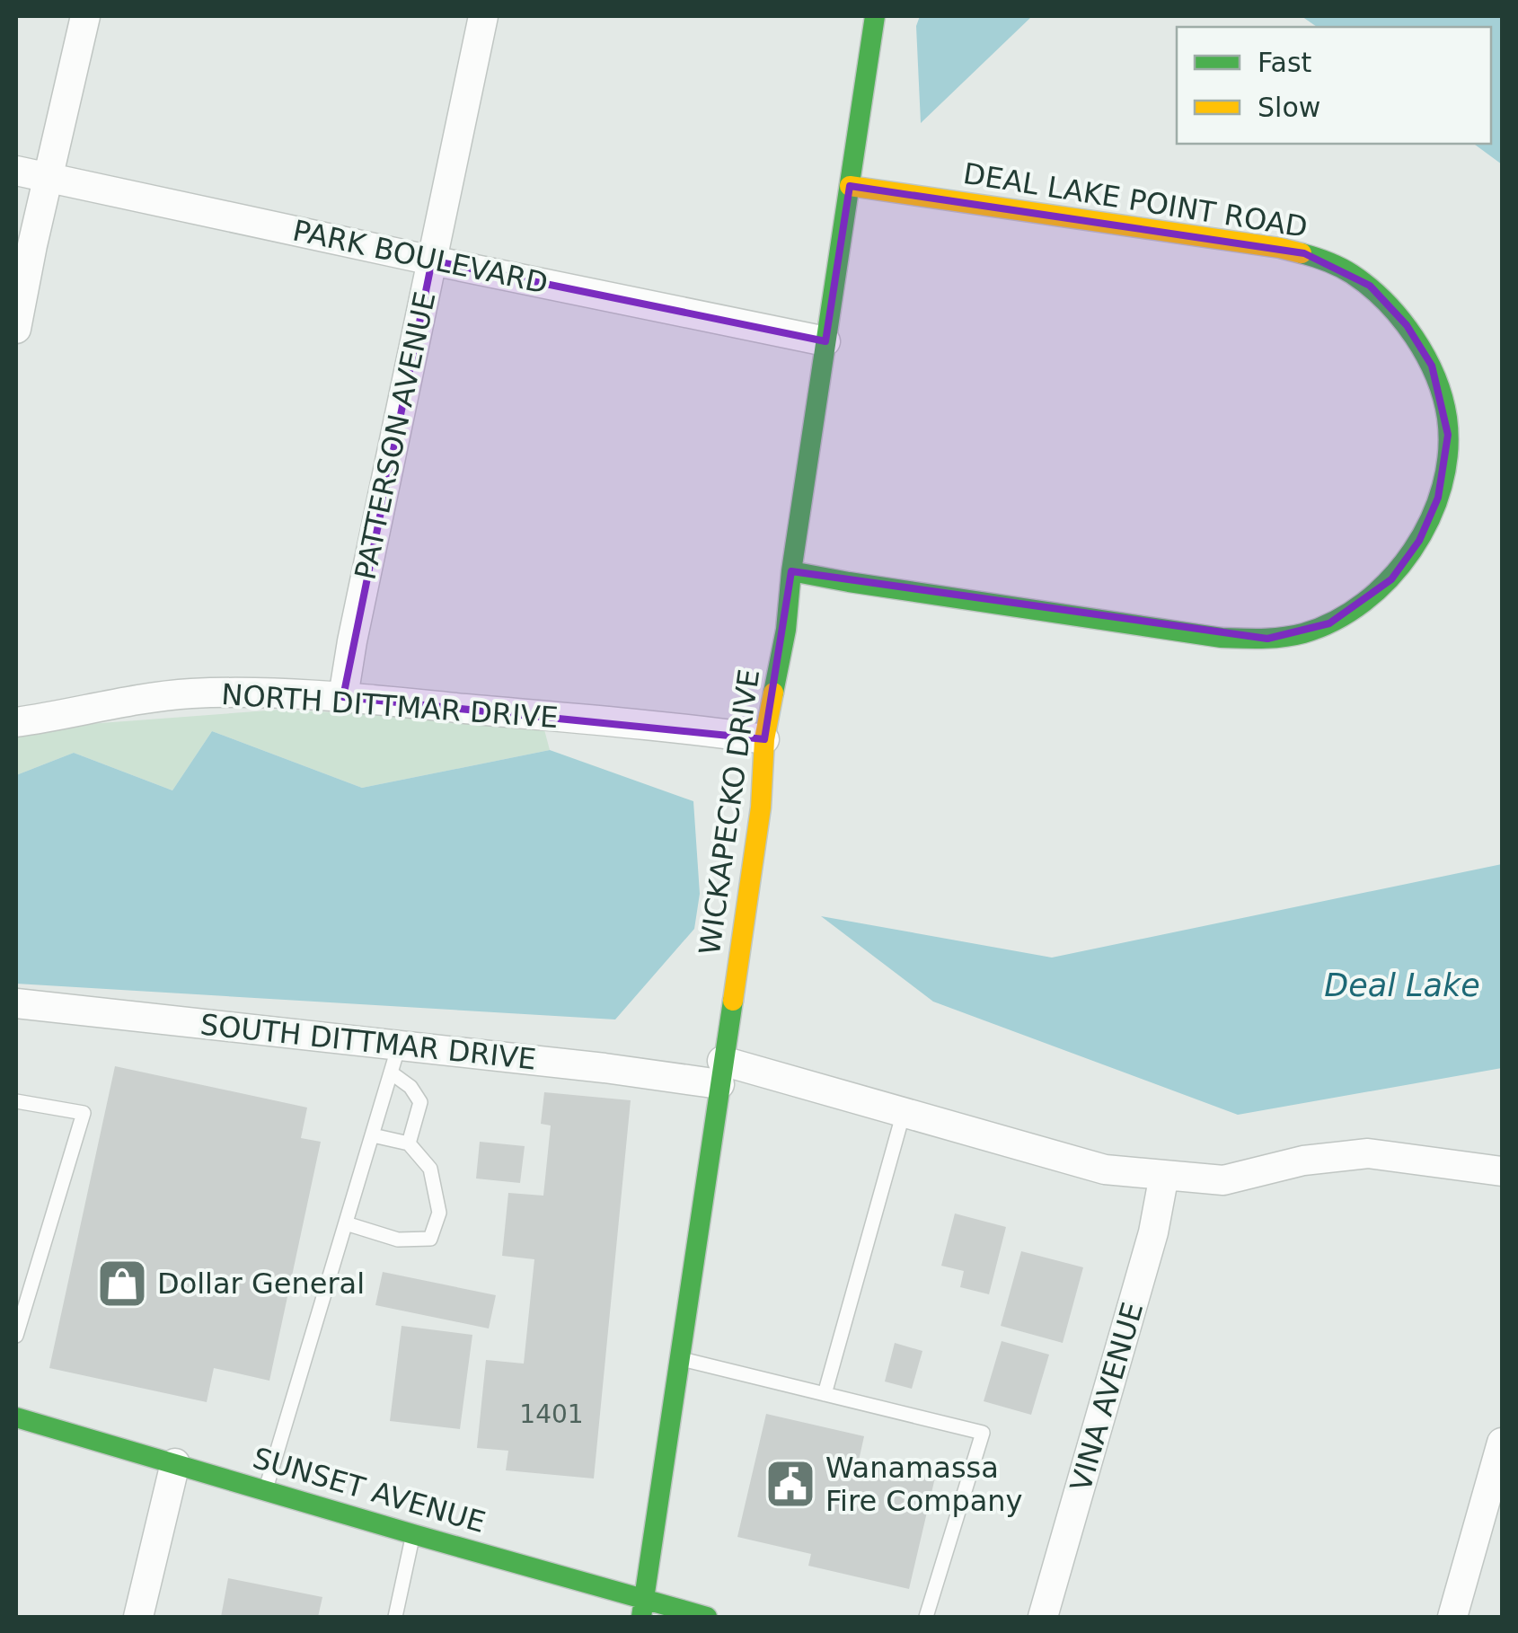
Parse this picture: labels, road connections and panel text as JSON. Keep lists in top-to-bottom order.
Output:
{
  "streets": {
    "street": [
      "DEAL LAKE POINT ROAD",
      "PARK BOULEVARD",
      "PATTERSON AVENUE",
      "NORTH DITTMAR DRIVE",
      "WICKAPECKO DRIVE",
      "SOUTH DITTMAR DRIVE",
      "VINA AVENUE",
      "SUNSET AVENUE"
    ]
  },
  "crossings": [
    ["DEAL LAKE POINT ROAD", "WICKAPECKO DRIVE"],
    ["PARK BOULEVARD", "PATTERSON AVENUE"],
    ["PARK BOULEVARD", "WICKAPECKO DRIVE"],
    ["PATTERSON AVENUE", "NORTH DITTMAR DRIVE"],
    ["NORTH DITTMAR DRIVE", "WICKAPECKO DRIVE"],
    ["WICKAPECKO DRIVE", "SOUTH DITTMAR DRIVE"],
    ["WICKAPECKO DRIVE", "SUNSET AVENUE"],
    ["SOUTH DITTMAR DRIVE", "VINA AVENUE"]
  ],
  "water": ["Deal Lake"],
  "places": {
    "shop": ["Dollar General"],
    "public building": ["Wanamassa Fire Company"]
  },
  "house_numbers": ["1401"],
  "legend": ["Fast", "Slow"]
}
